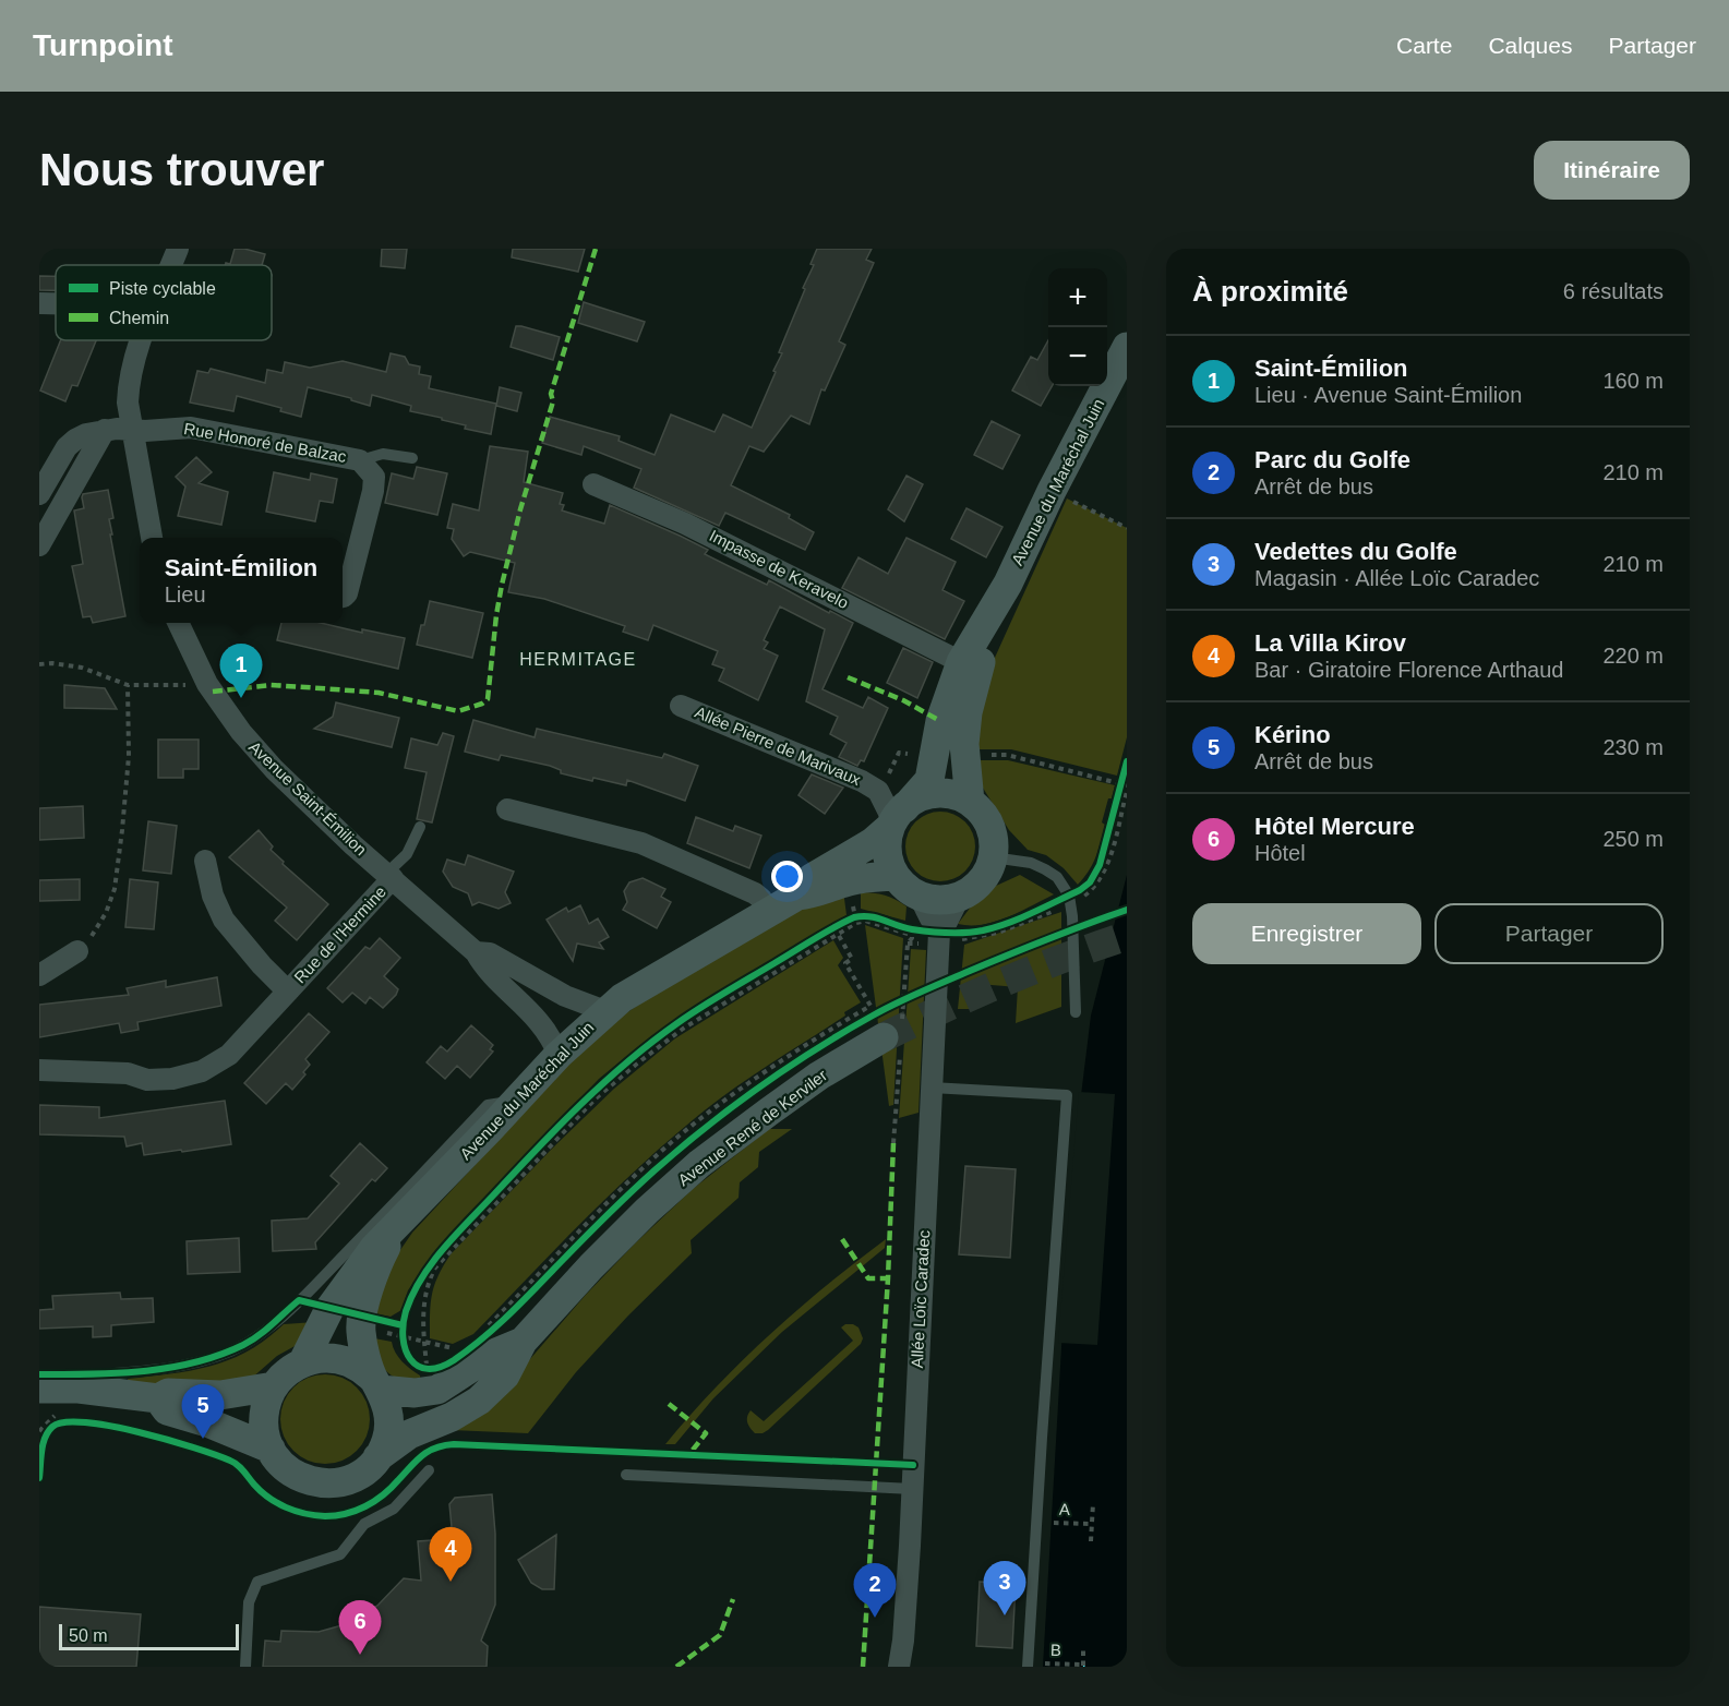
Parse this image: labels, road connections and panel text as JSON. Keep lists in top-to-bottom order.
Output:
{
  "streets": {
    "main road": ["Avenue du Maréchal Juin", "Avenue René de Kerviler"],
    "street": [
      "Rue Honoré de Balzac",
      "Impasse de Keravelo",
      "Allée Pierre de Marivaux",
      "Avenue Saint-Émilion",
      "Rue de l'Hermine",
      "Allée Loïc Caradec"
    ],
    "path": ["A", "B"]
  },
  "crossings": [
    ["Avenue du Maréchal Juin", "Impasse de Keravelo"],
    ["Avenue du Maréchal Juin", "Allée Pierre de Marivaux"],
    ["Avenue du Maréchal Juin", "Avenue Saint-Émilion"],
    ["Avenue du Maréchal Juin", "Avenue René de Kerviler"],
    ["Avenue du Maréchal Juin", "Allée Loïc Caradec"],
    ["Allée Pierre de Marivaux", "Allée Loïc Caradec"],
    ["Avenue Saint-Émilion", "Rue de l'Hermine"]
  ],
  "districts": ["HERMITAGE"],
  "legend": ["Piste cyclable", "Chemin"],
  "scale_bar": "50 m",
  "page": {
    "header": "Turnpoint",
    "nav": ["Carte", "Calques", "Partager"],
    "buttons": [
      "Itinéraire",
      ["Enregistrer", "Partager"]
    ],
    "title": "Nous trouver",
    "heading": ["À proximité", "6 résultats"],
    "map_buttons": ["+", "−"],
    "list": [
      {
        "mark": "1",
        "name": "Saint-Émilion",
        "note": "Lieu · Avenue Saint-Émilion",
        "value": "160 m"
      },
      {
        "mark": "2",
        "name": "Parc du Golfe",
        "note": "Arrêt de bus",
        "value": "210 m"
      },
      {
        "mark": "3",
        "name": "Vedettes du Golfe",
        "note": "Magasin · Allée Loïc Caradec",
        "value": "210 m"
      },
      {
        "mark": "4",
        "name": "La Villa Kirov",
        "note": "Bar · Giratoire Florence Arthaud",
        "value": "220 m"
      },
      {
        "mark": "5",
        "name": "Kérino",
        "note": "Arrêt de bus",
        "value": "230 m"
      },
      {
        "mark": "6",
        "name": "Hôtel Mercure",
        "note": "Hôtel",
        "value": "250 m"
      }
    ],
    "popup": ["Saint-Émilion", "Lieu"],
    "pins": [
      "1",
      "5",
      "4",
      "3",
      "2",
      "6"
    ],
    "scale": "50 m"
  }
}
